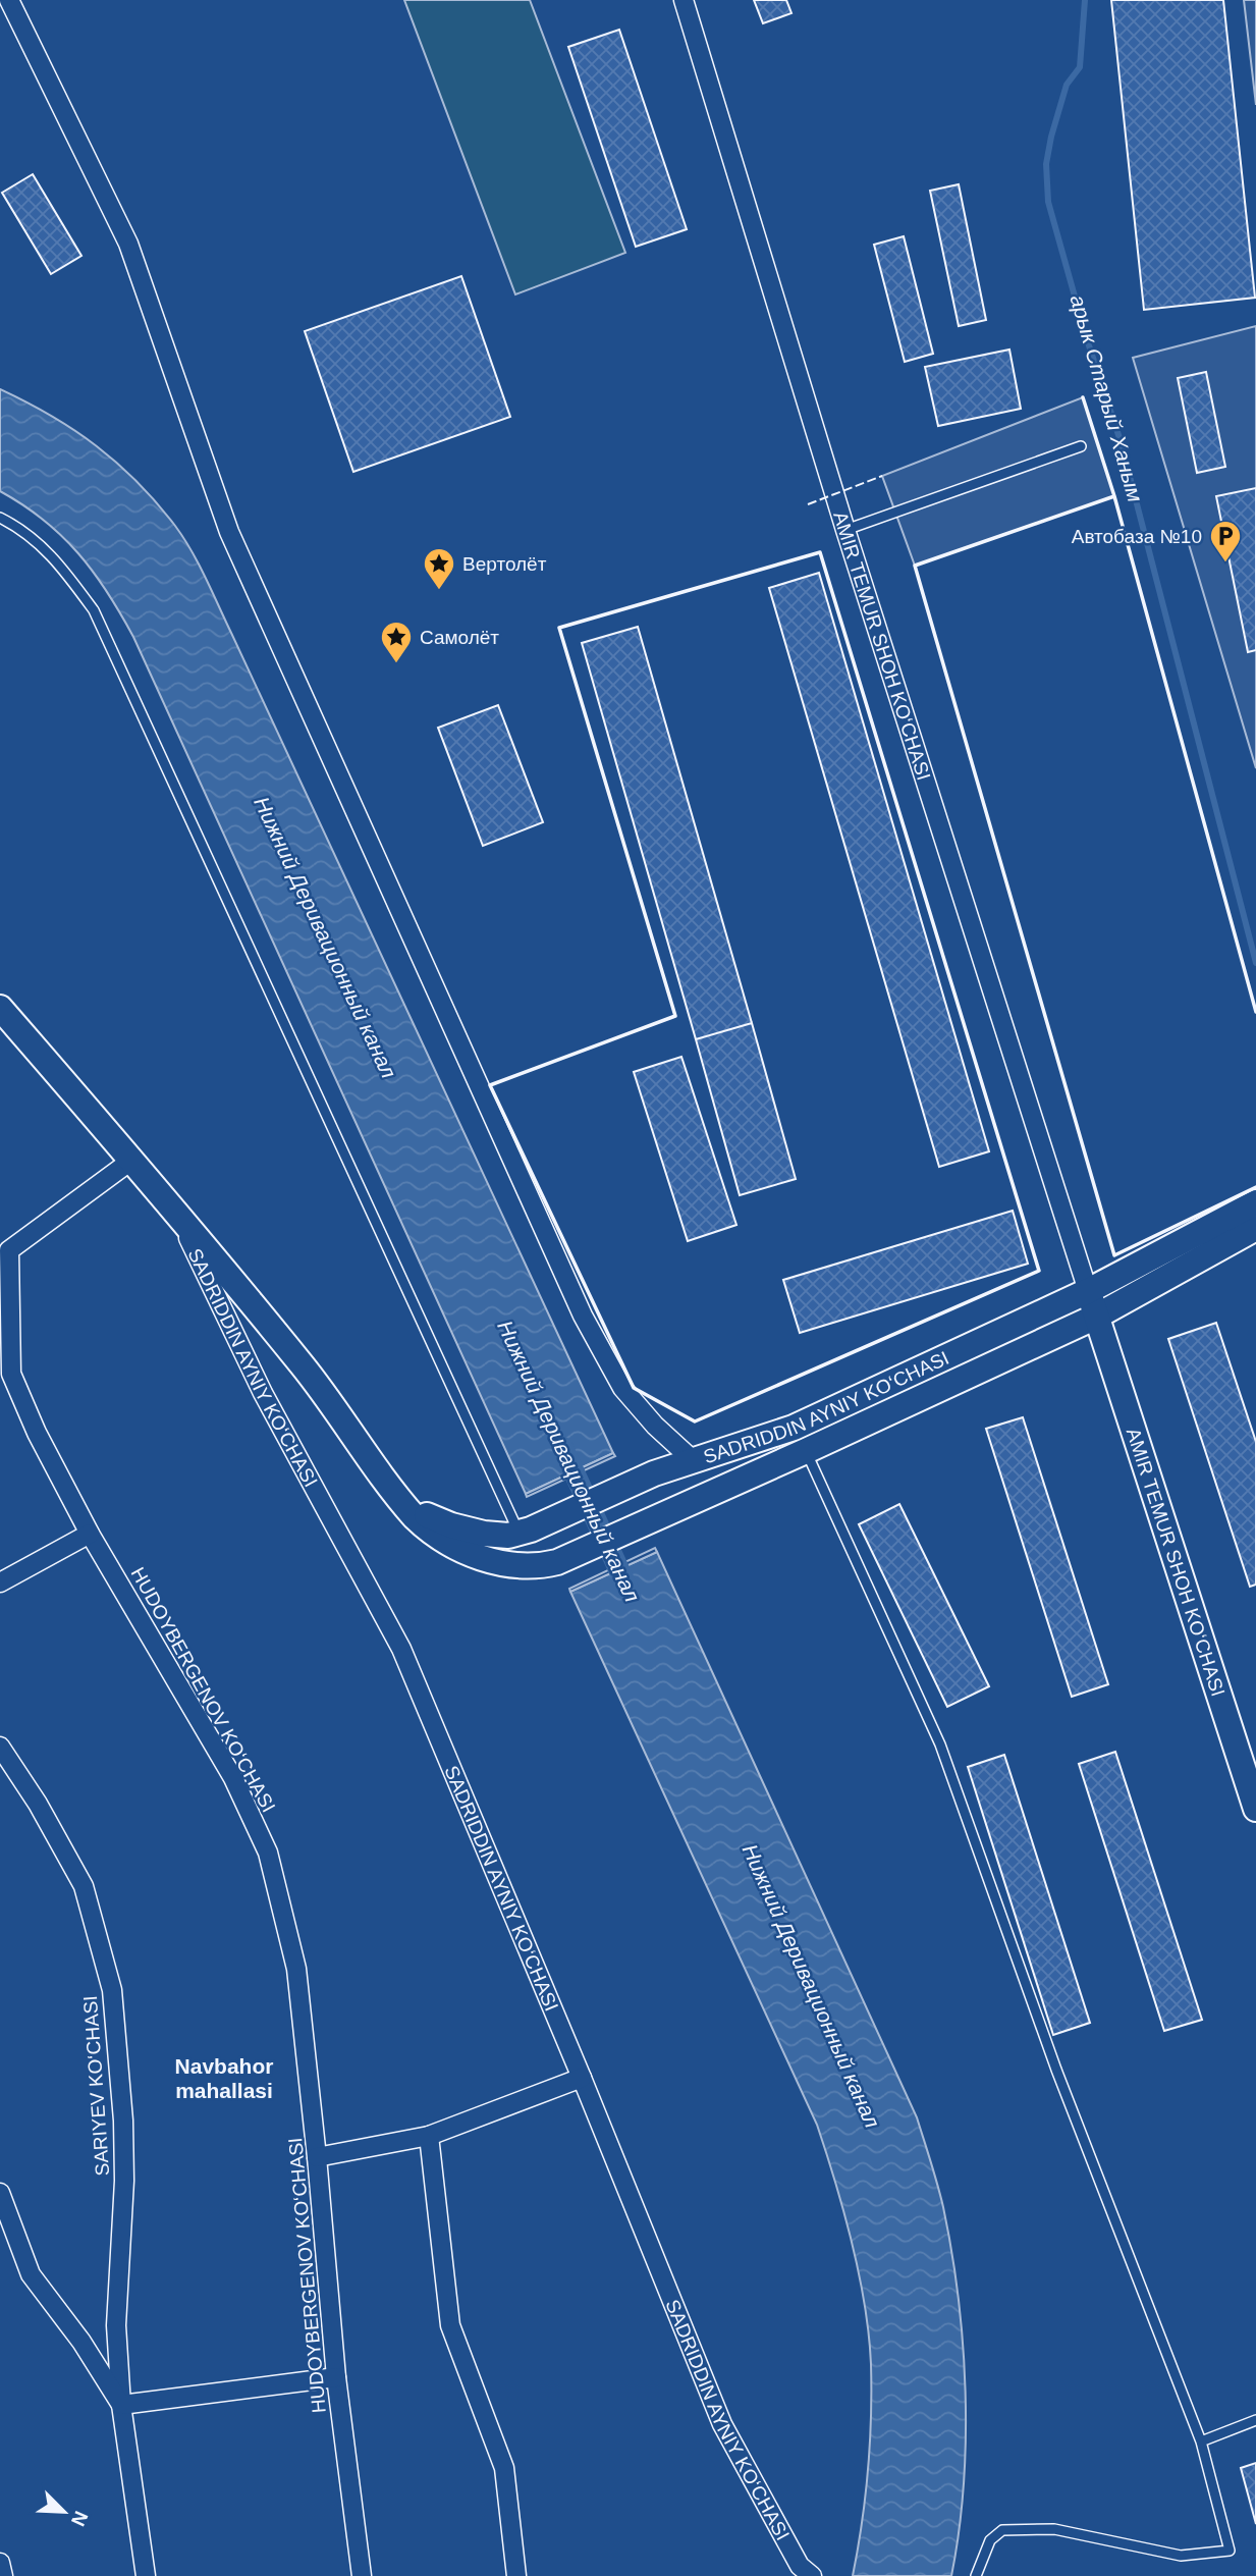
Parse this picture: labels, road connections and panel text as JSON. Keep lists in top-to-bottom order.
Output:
{
  "streets": {
    "main road": ["AMIR TEMUR SHOH KO‘CHASI", "SADRIDDIN AYNIY KO‘CHASI"],
    "street": ["HUDOYBERGENOV KO‘CHASI", "SARIYEV KO‘CHASI"]
  },
  "crossings": [
    ["AMIR TEMUR SHOH KO‘CHASI", "SADRIDDIN AYNIY KO‘CHASI"],
    ["SADRIDDIN AYNIY KO‘CHASI", "HUDOYBERGENOV KO‘CHASI"]
  ],
  "districts": ["Navbahor mahallasi"],
  "water": ["арык Старый Ханым", "Нижний Деривационный канал"],
  "places": {
    "parking": ["Автобаза №10"],
    "place": ["Вертолёт", "Самолёт"]
  },
  "north": "bottom right"
}
